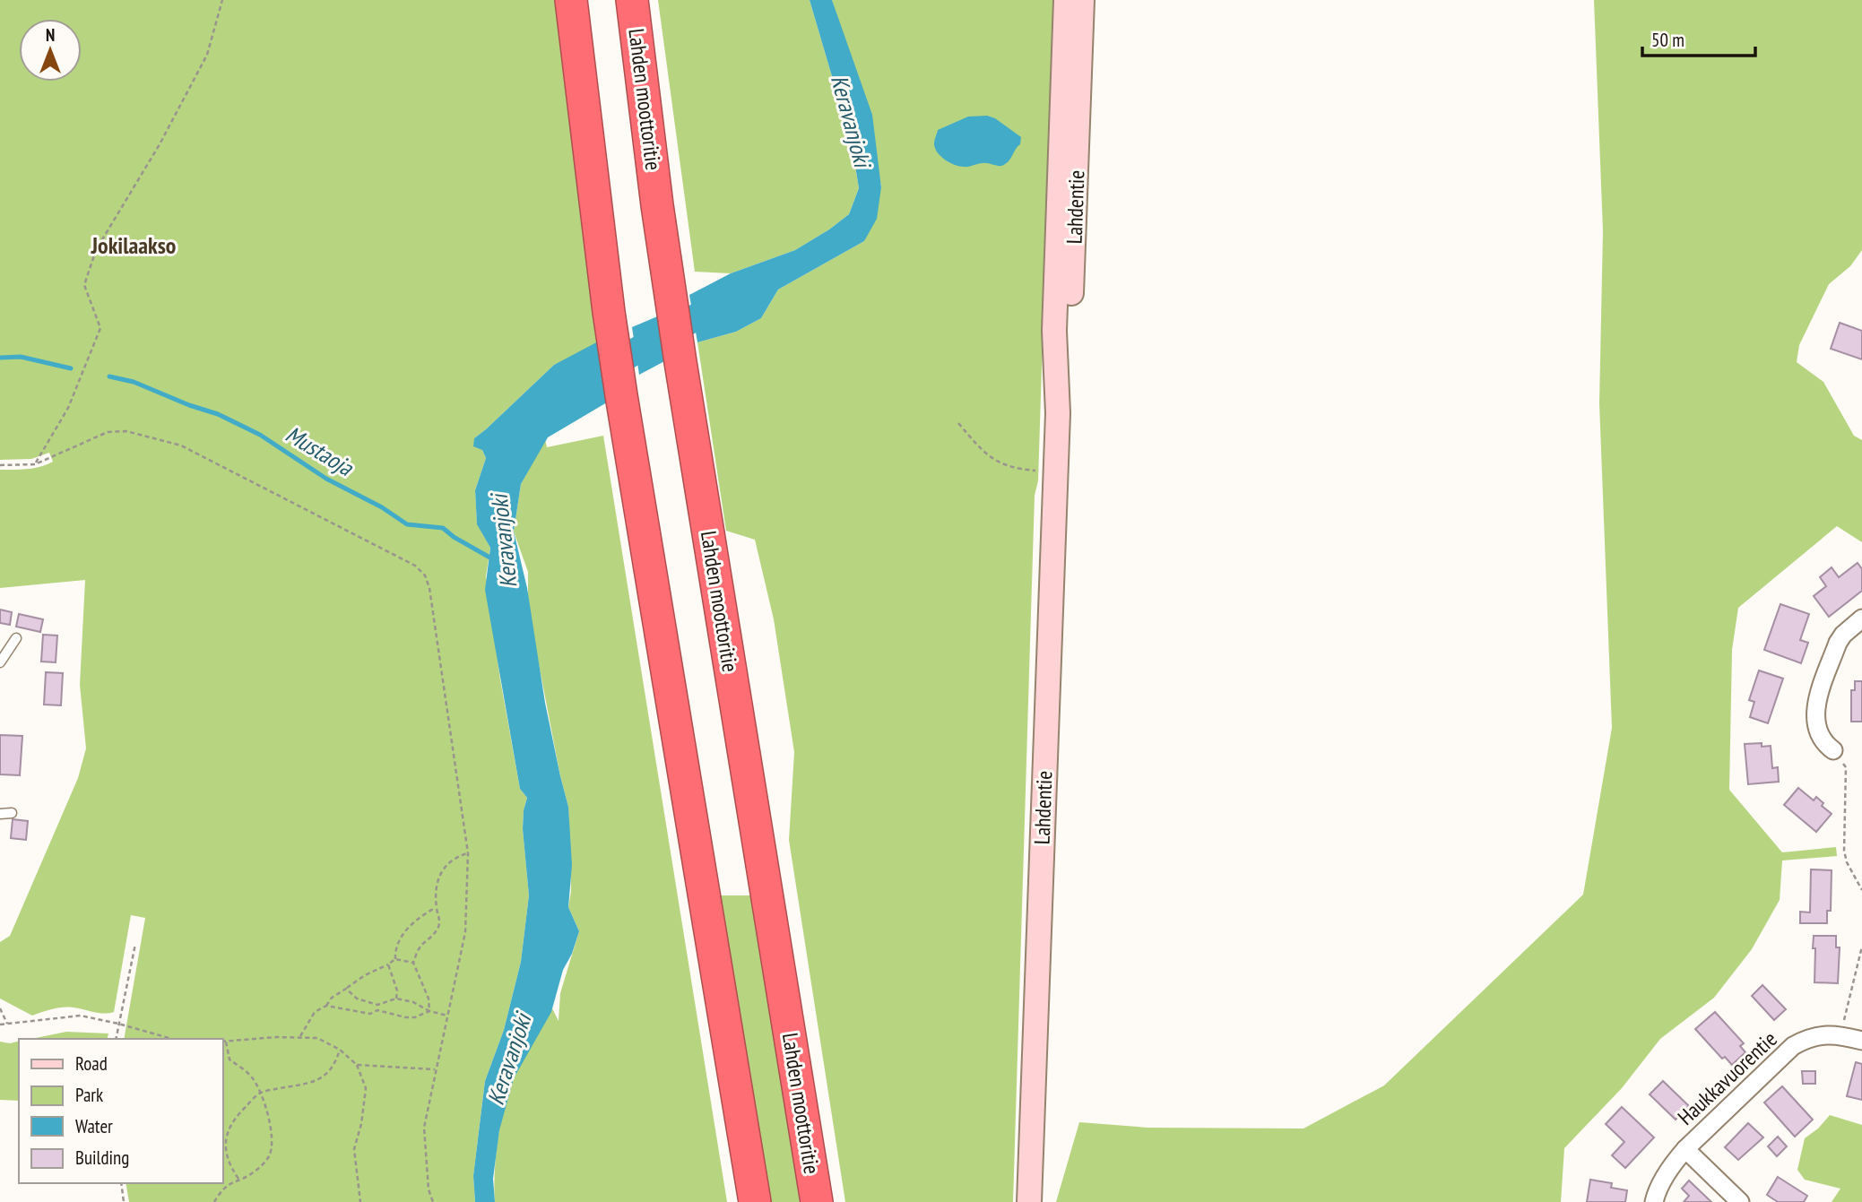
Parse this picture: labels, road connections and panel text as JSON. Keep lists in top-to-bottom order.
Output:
{
  "streets": {
    "highway": ["Lahden moottoritie"],
    "main road": ["Lahdentie"],
    "street": ["Haukkavuorentie"]
  },
  "districts": ["Jokilaakso"],
  "water": ["Keravanjoki", "Mustaoja"],
  "legend": [
    "Road",
    "Park",
    "Water",
    "Building"
  ],
  "scale_bar": "50 m",
  "north": "top"
}
